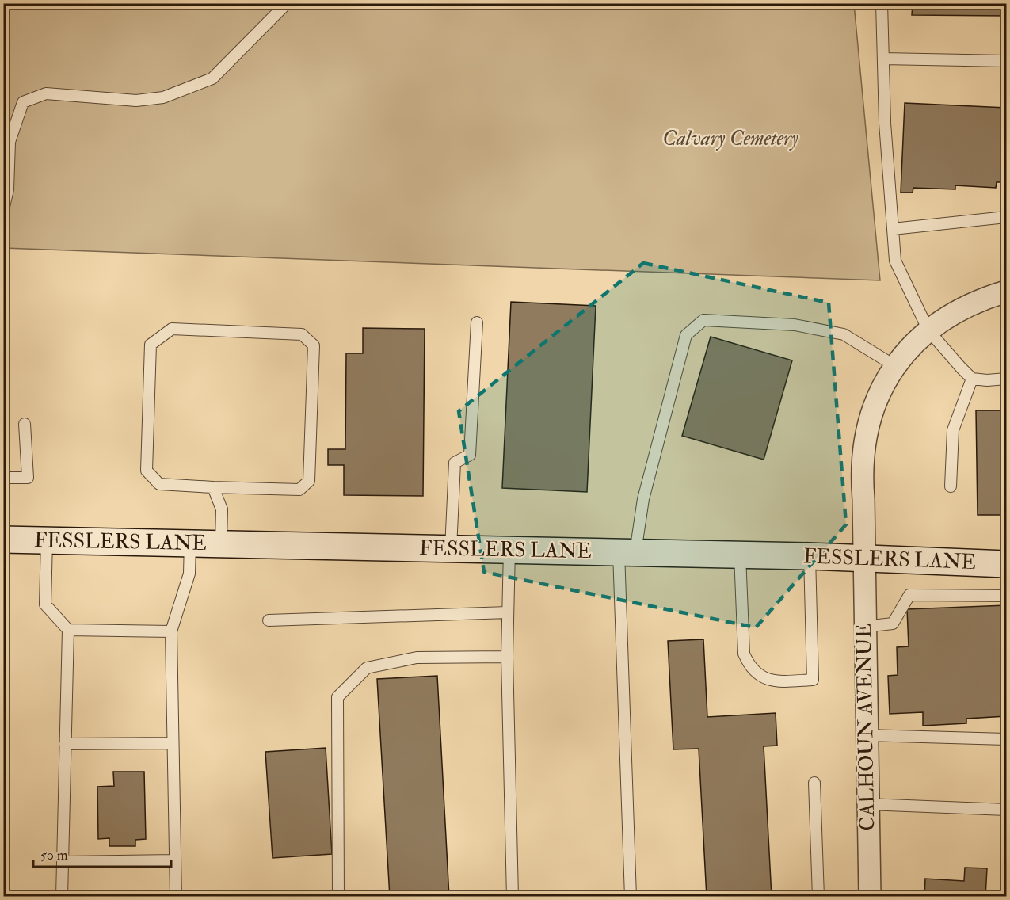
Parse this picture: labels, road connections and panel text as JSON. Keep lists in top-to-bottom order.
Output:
{
  "streets": {
    "main road": ["FESSLERS LANE"],
    "street": ["CALHOUN AVENUE"]
  },
  "crossings": [
    ["FESSLERS LANE", "CALHOUN AVENUE"]
  ],
  "parks": ["Calvary Cemetery"],
  "scale_bar": "50 m"
}
